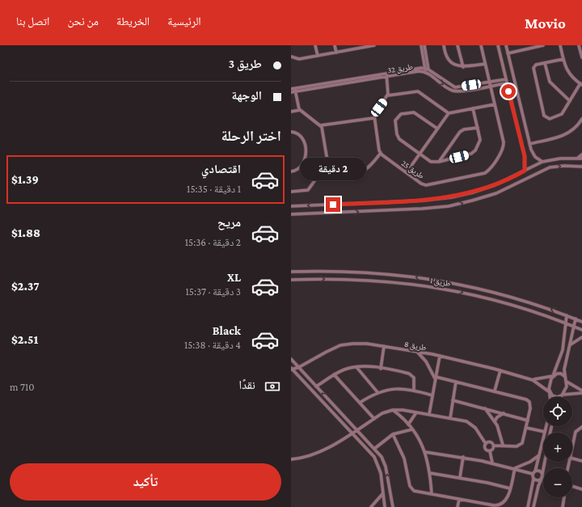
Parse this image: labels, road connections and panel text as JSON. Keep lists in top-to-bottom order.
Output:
{
  "streets": {
    "street": [
      "طريق 32",
      "طريق 25",
      "طريق 1",
      "طريق 8"
    ]
  },
  "crossings": [
    ["طريق 32", "طريق 25"]
  ],
  "page": {
    "header": "Movio",
    "nav": [
      "الرئيسية",
      "الخريطة",
      "من نحن",
      "اتصل بنا"
    ],
    "banner": ["طريق 3", "الوجهة"],
    "heading": "اختر الرحلة",
    "list": [
      {
        "name": "اقتصادي",
        "note": "1 دقيقة · 15:35",
        "value": "$1.39"
      },
      {
        "name": "مريح",
        "note": "2 دقيقة · 15:36",
        "value": "$1.88"
      },
      {
        "name": "XL",
        "note": "3 دقيقة · 15:37",
        "value": "$2.37"
      },
      {
        "name": "Black",
        "note": "4 دقيقة · 15:38",
        "value": "$2.51"
      }
    ],
    "bubble": "2 دقيقة",
    "pay": ["نقدًا", "710 m"],
    "map_buttons": ["+", "−"],
    "buttons": "تأكيد"
  }
}
